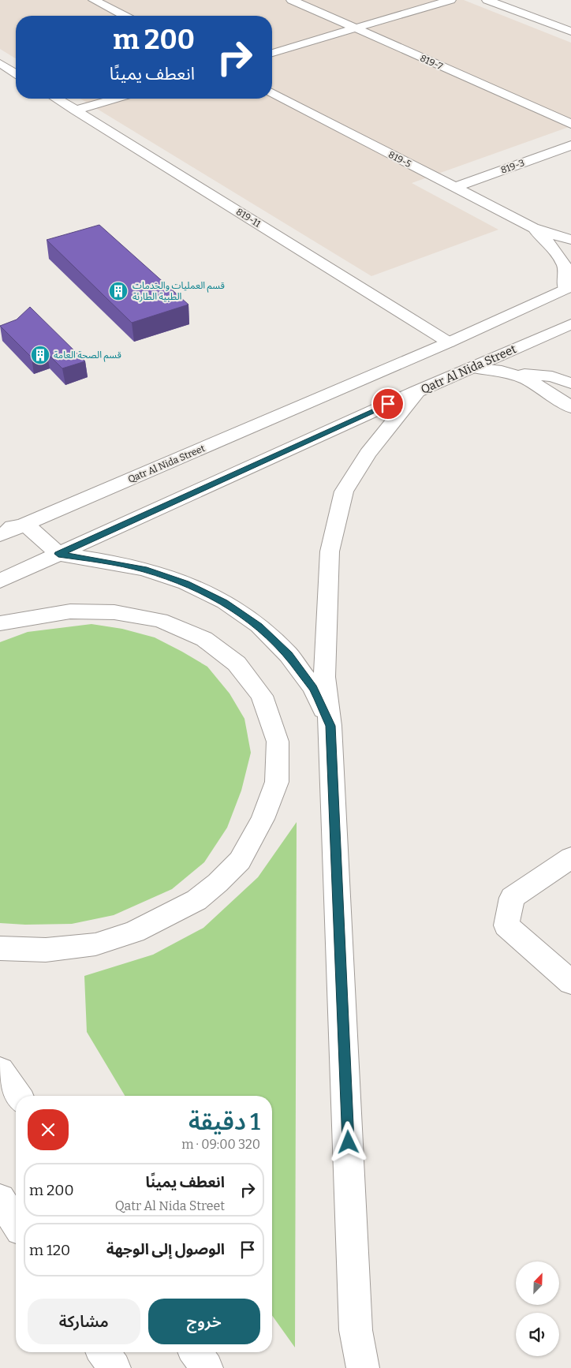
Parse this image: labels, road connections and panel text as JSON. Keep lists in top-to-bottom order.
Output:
{
  "streets": {
    "main road": [
      "819-7",
      "819-5",
      "819-3",
      "819-11",
      "Qatr Al Nida Street"
    ]
  },
  "crossings": [
    ["819-5", "819-3"],
    ["819-5", "Qatr Al Nida Street"],
    ["819-11", "Qatr Al Nida Street"]
  ],
  "places": {
    "building": ["قسم العمليات والخدمات الطبية الطارئة", "قسم الصحة العامة"]
  },
  "north": "top right",
  "page": {
    "turn": ["200 m", "انعطف يمينًا"],
    "heading": ["1 دقيقة", "320 m · 09:00"],
    "list": [
      {
        "name": "انعطف يمينًا",
        "note": "Qatr Al Nida Street",
        "value": "200 m"
      },
      {
        "name": "الوصول إلى الوجهة",
        "value": "120 m"
      }
    ],
    "buttons": ["خروج", "مشاركة"]
  }
}
